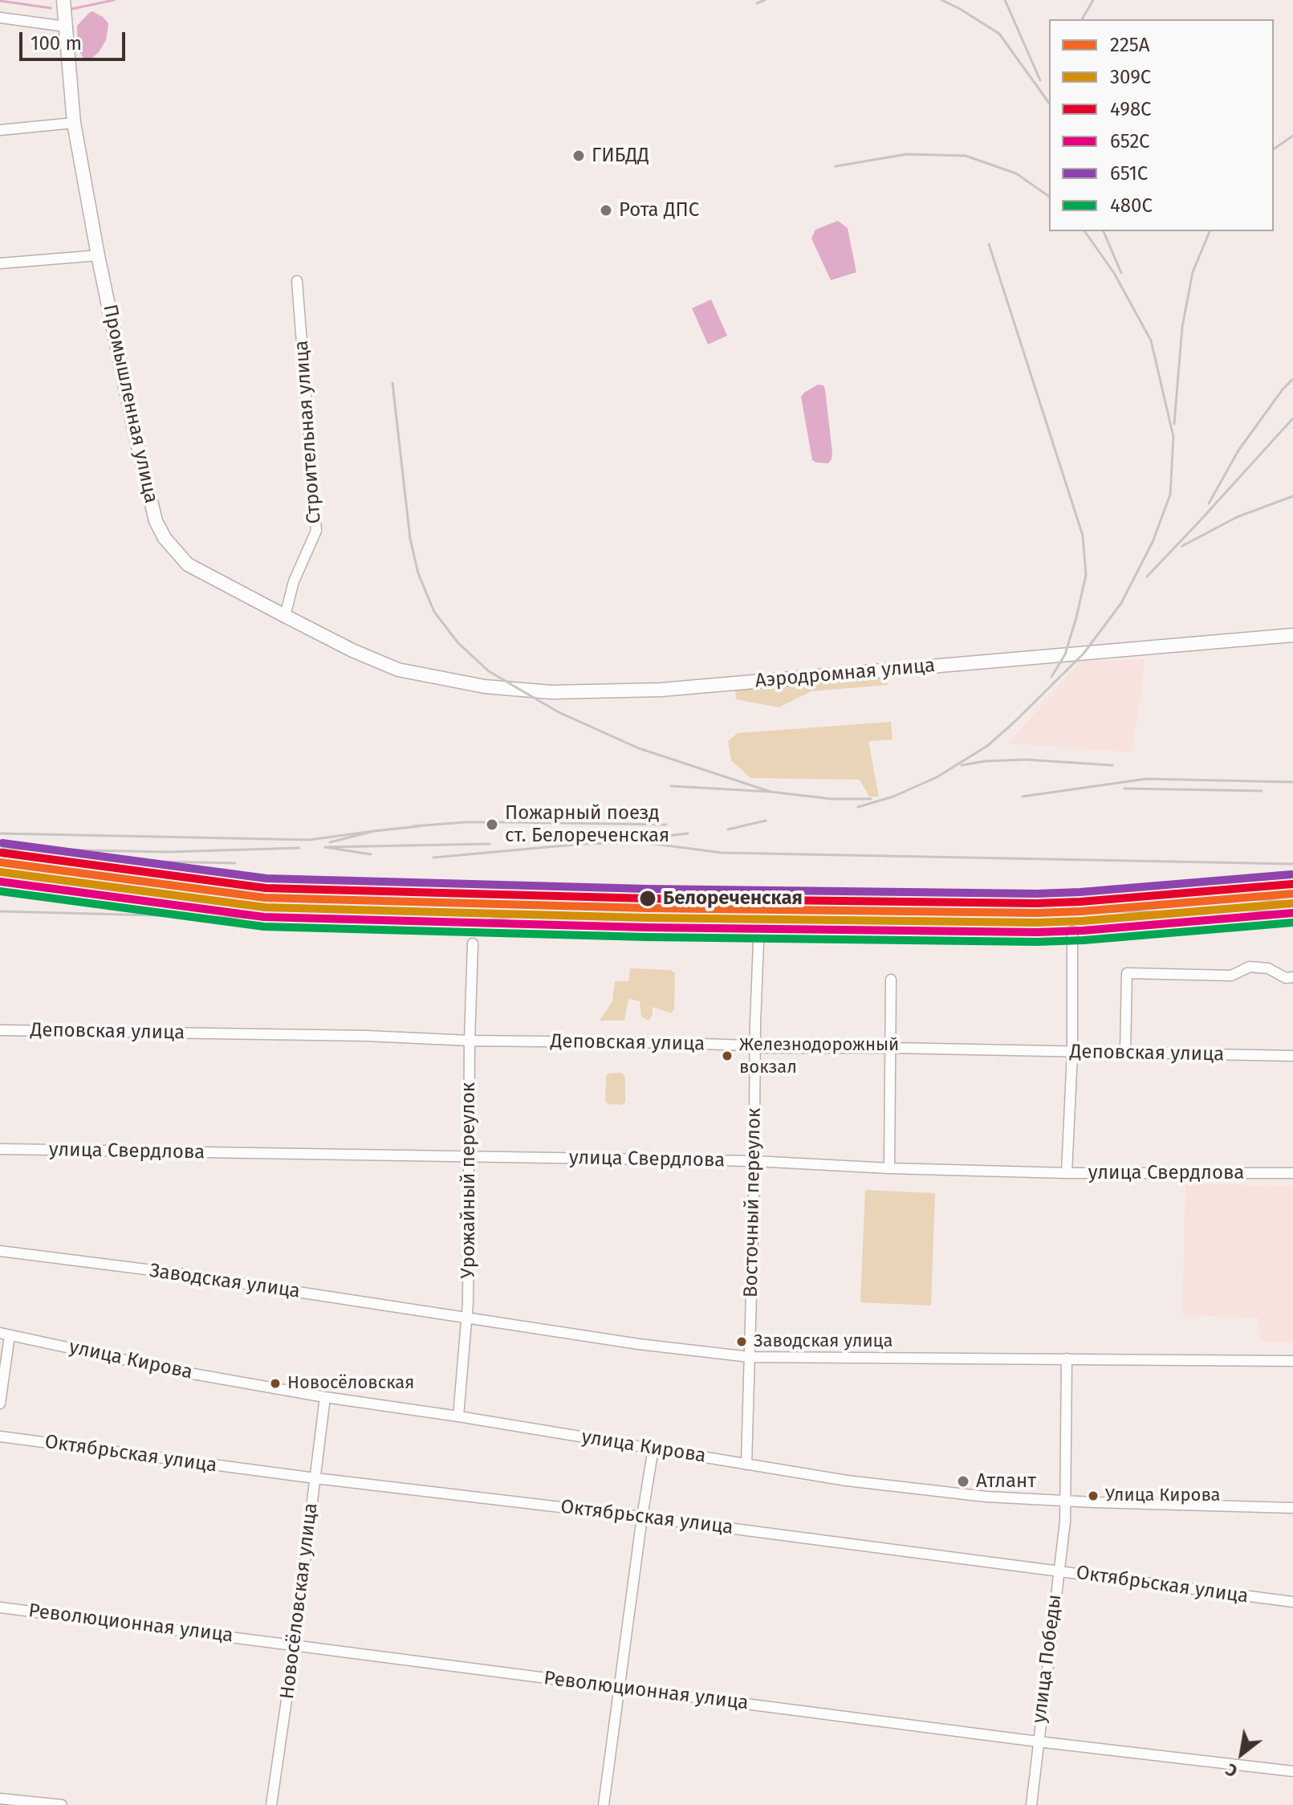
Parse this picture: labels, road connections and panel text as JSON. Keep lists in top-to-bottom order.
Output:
{
  "streets": {
    "main road": ["Промышленная улица", "Аэродромная улица"],
    "street": [
      "Строительная улица",
      "Деповская улица",
      "улица Свердлова",
      "Урожайный переулок",
      "Восточный переулок",
      "Заводская улица",
      "улица Кирова",
      "Октябрьская улица",
      "Новосёловская улица",
      "Революционная улица",
      "улица Победы"
    ]
  },
  "crossings": [
    ["Промышленная улица", "Строительная улица"],
    ["Промышленная улица", "Аэродромная улица"],
    ["Деповская улица", "Урожайный переулок"],
    ["Деповская улица", "Восточный переулок"],
    ["улица Свердлова", "Урожайный переулок"],
    ["улица Свердлова", "Восточный переулок"],
    ["Урожайный переулок", "Заводская улица"],
    ["Урожайный переулок", "улица Кирова"],
    ["Восточный переулок", "Заводская улица"],
    ["Восточный переулок", "улица Кирова"],
    ["Заводская улица", "улица Победы"],
    ["улица Кирова", "Новосёловская улица"],
    ["улица Кирова", "улица Победы"],
    ["Октябрьская улица", "Новосёловская улица"],
    ["Октябрьская улица", "улица Победы"],
    ["Новосёловская улица", "Революционная улица"],
    ["Революционная улица", "улица Победы"]
  ],
  "places": [
    "ГИБДД",
    "Рота ДПС",
    "Пожарный поезд ст. Белореченская",
    "Белореченская",
    "Железнодорожный вокзал",
    "Заводская улица",
    "Новосёловская",
    "Атлант",
    "Улица Кирова"
  ],
  "lines": [
    "transit line 651С",
    "transit line 498С",
    "transit line 225А",
    "transit line 309С",
    "transit line 652С",
    "transit line 480С"
  ],
  "legend": [
    "225А",
    "309С",
    "498С",
    "652С",
    "651С",
    "480С"
  ],
  "scale_bar": "100 m",
  "north": "bottom left"
}
